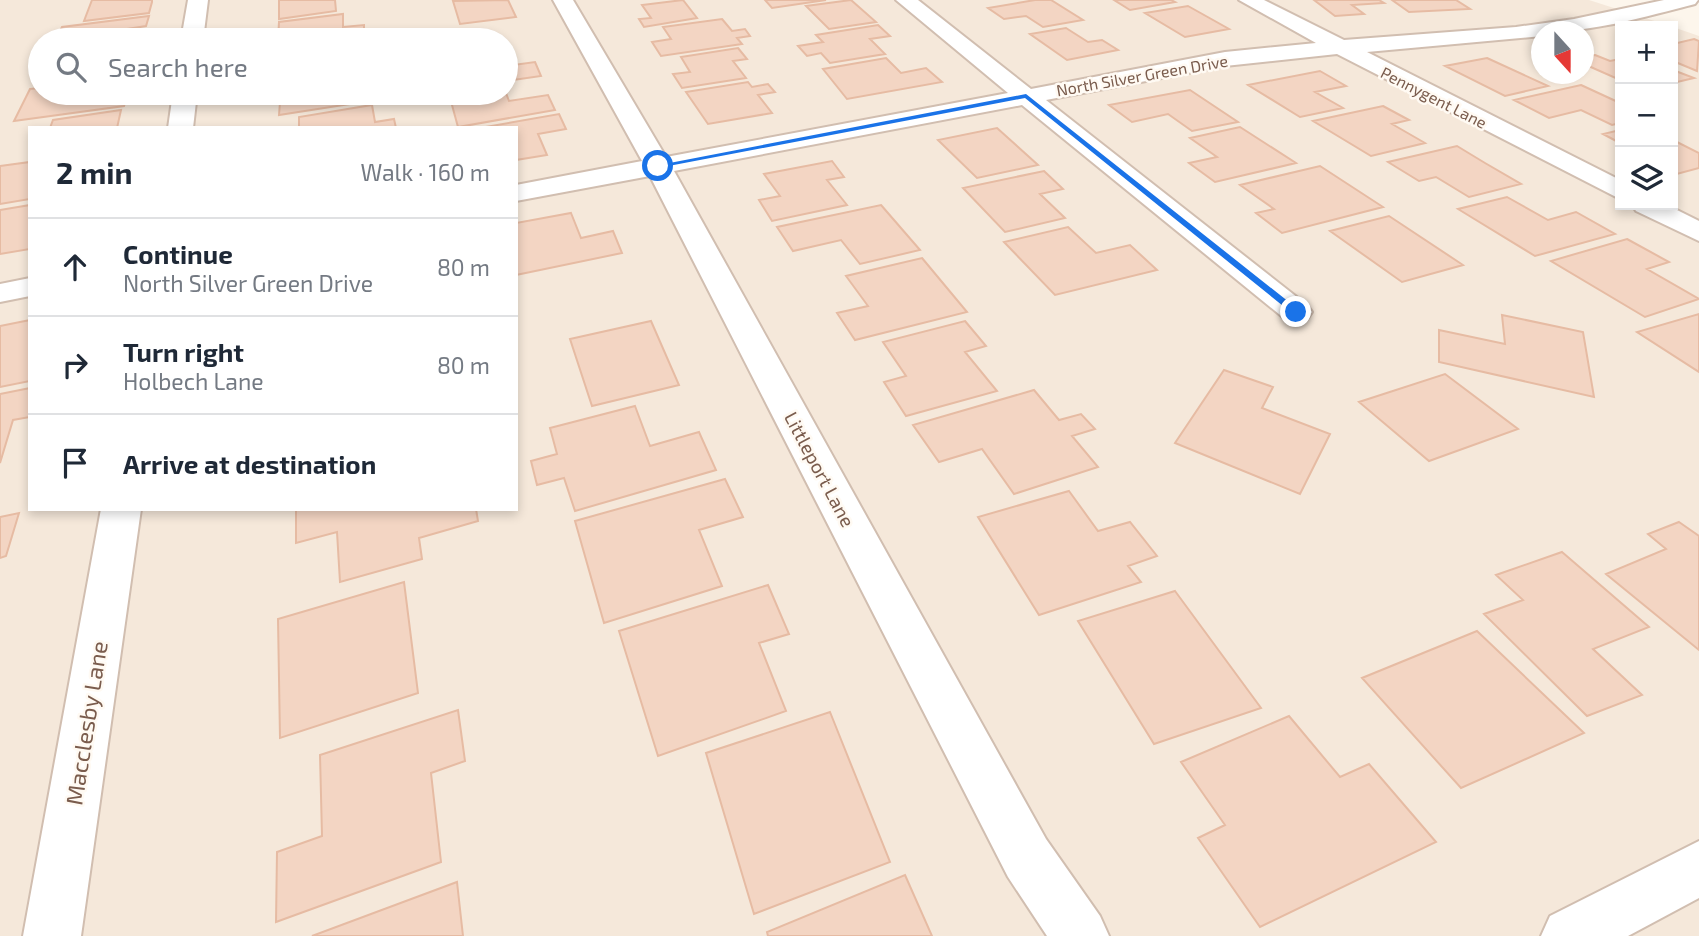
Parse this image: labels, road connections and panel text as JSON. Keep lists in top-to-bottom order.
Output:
{
  "streets": {
    "street": [
      "North Silver Green Drive",
      "Pennygent Lane",
      "Littleport Lane",
      "Macclesby Lane"
    ]
  },
  "crossings": [
    ["North Silver Green Drive", "Pennygent Lane"],
    ["North Silver Green Drive", "Littleport Lane"]
  ],
  "north": "bottom",
  "page": {
    "map_buttons": ["+", "−"],
    "search": "Search here",
    "heading": ["2 min", "Walk · 160 m"],
    "list": [
      ["Continue", "North Silver Green Drive", "80 m"],
      ["Turn right", "Holbech Lane", "80 m"],
      "Arrive at destination"
    ]
  }
}
